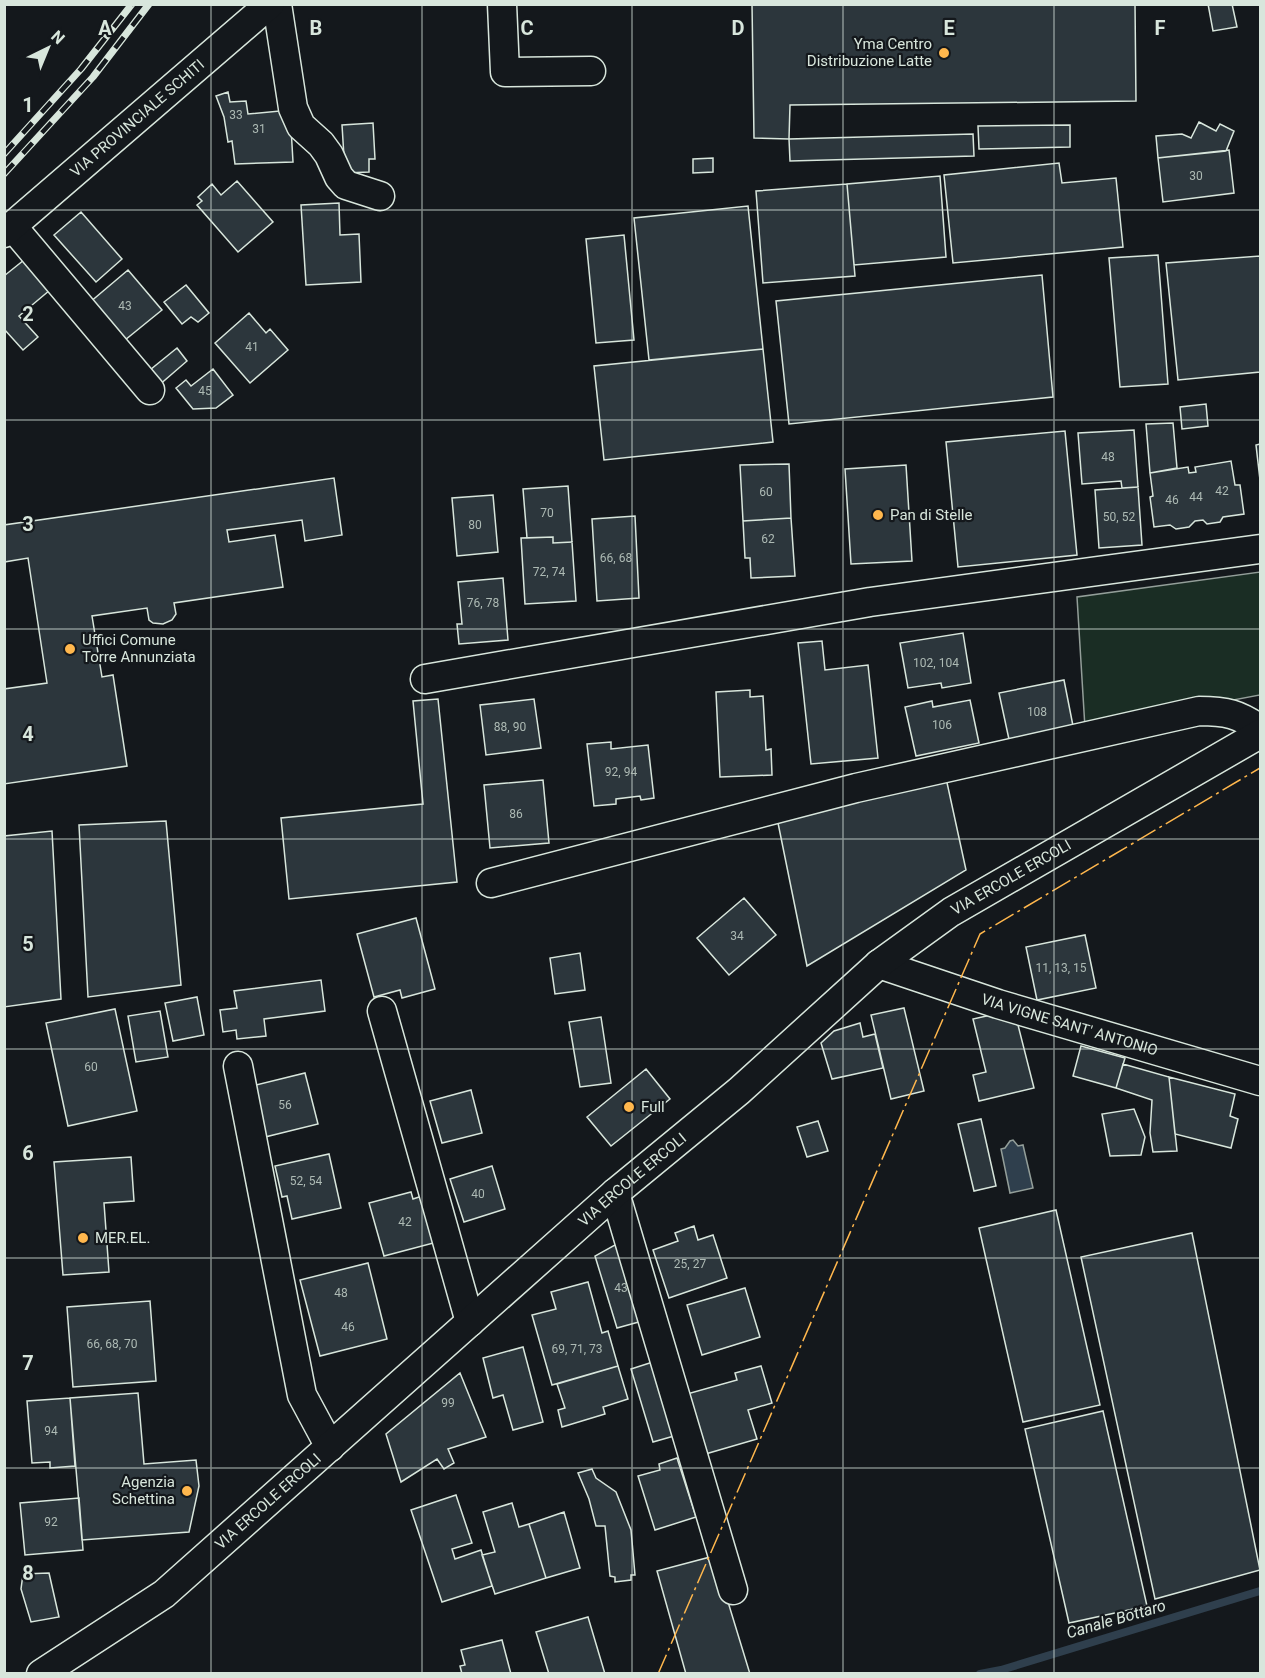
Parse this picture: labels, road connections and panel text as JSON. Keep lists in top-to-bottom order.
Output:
{
  "streets": {
    "street": ["VIA PROVINCIALE SCHITI", "VIA ERCOLE ERCOLI", "VIA VIGNE SANT' ANTONIO"]
  },
  "crossings": [
    ["VIA ERCOLE ERCOLI", "VIA VIGNE SANT' ANTONIO"]
  ],
  "water": ["Canale Bottaro"],
  "places": [
    "Yma Centro Distribuzione Latte",
    "Pan di Stelle",
    "Uffici Comune Torre Annunziata",
    "Full",
    "MER.EL.",
    "Agenzia Schettina"
  ],
  "house_numbers": [
    "33",
    "31",
    "30",
    "43",
    "41",
    "45",
    "48",
    "42",
    "60",
    "44",
    "46",
    "70",
    "50, 52",
    "80",
    "62",
    "66, 68",
    "72, 74",
    "76, 78",
    "102, 104",
    "108",
    "106",
    "88, 90",
    "92, 94",
    "86",
    "34",
    "11, 13, 15",
    "60",
    "56",
    "52, 54",
    "40",
    "42",
    "25, 27",
    "43",
    "48",
    "46",
    "66, 68, 70",
    "69, 71, 73",
    "99",
    "94",
    "92"
  ],
  "north": "top right",
  "grid": {
    "columns": [
      "A",
      "B",
      "C",
      "D",
      "E",
      "F"
    ],
    "rows": [
      "1",
      "2",
      "3",
      "4",
      "5",
      "6",
      "7",
      "8"
    ]
  }
}
